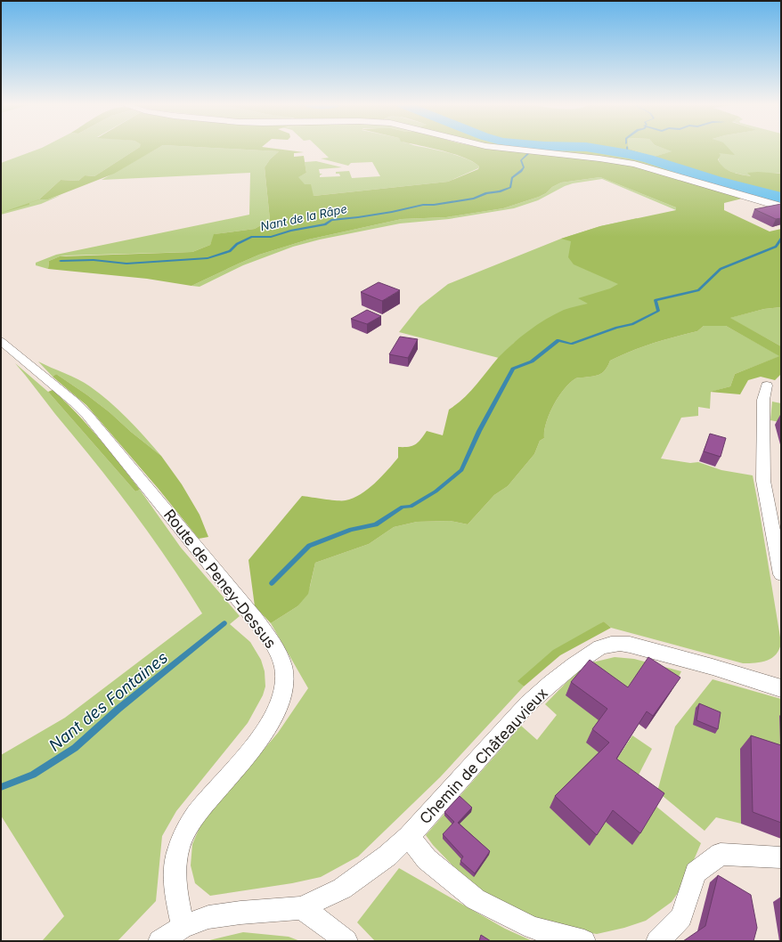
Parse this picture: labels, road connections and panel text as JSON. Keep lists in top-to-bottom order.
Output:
{
  "streets": {
    "street": ["Route de Peney-Dessus", "Chemin de Châteauvieux"]
  },
  "water": ["Nant de la Râpe", "Nant des Fontaines"]
}
